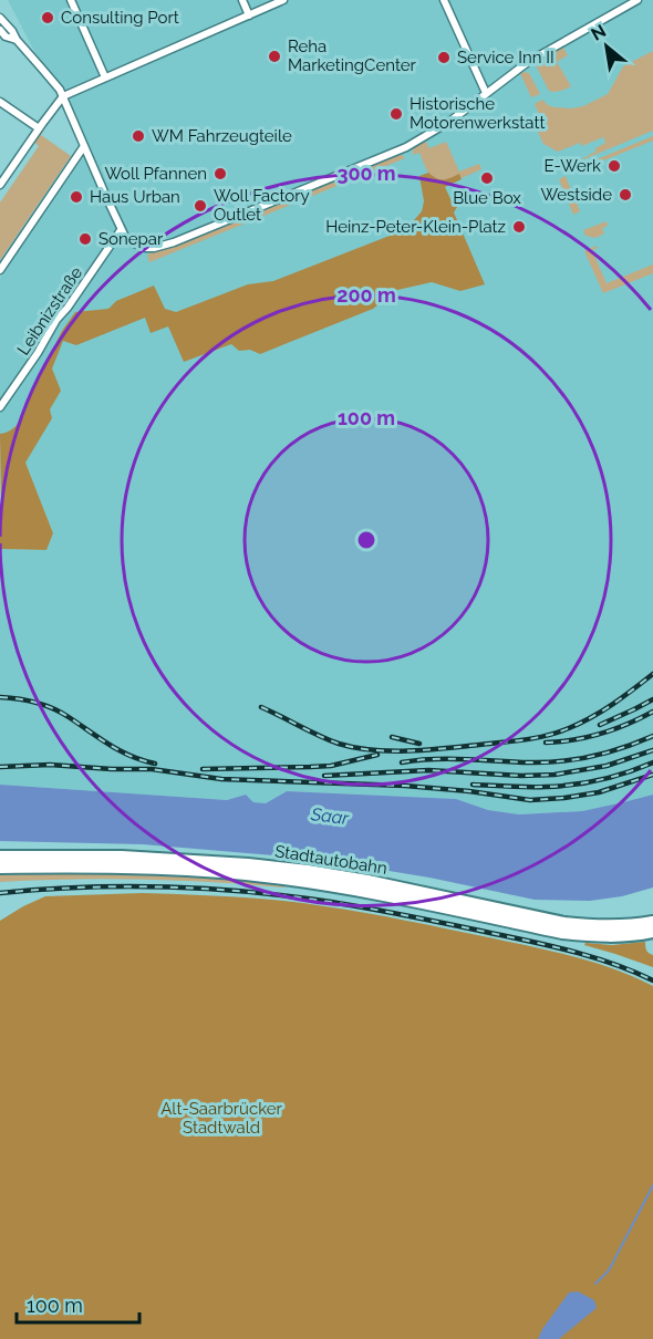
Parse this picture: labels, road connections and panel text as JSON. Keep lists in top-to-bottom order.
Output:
{
  "streets": {
    "highway": ["Stadtautobahn"],
    "street": ["Leibnizstraße"]
  },
  "water": ["Saar"],
  "parks": ["Alt-Saarbrücker Stadtwald"],
  "places": [
    "Consulting Port",
    "Reha MarketingCenter",
    "Service Inn II",
    "Historische Motorenwerkstatt",
    "WM Fahrzeugteile",
    "E-Werk",
    "Woll Pfannen",
    "Blue Box",
    "Westside",
    "Haus Urban",
    "Woll Factory Outlet",
    "Heinz-Peter-Klein-Platz",
    "Sonepar"
  ],
  "scale_bar": "100 m",
  "north": "top left",
  "rings": ["300 m", "200 m", "100 m"]
}
